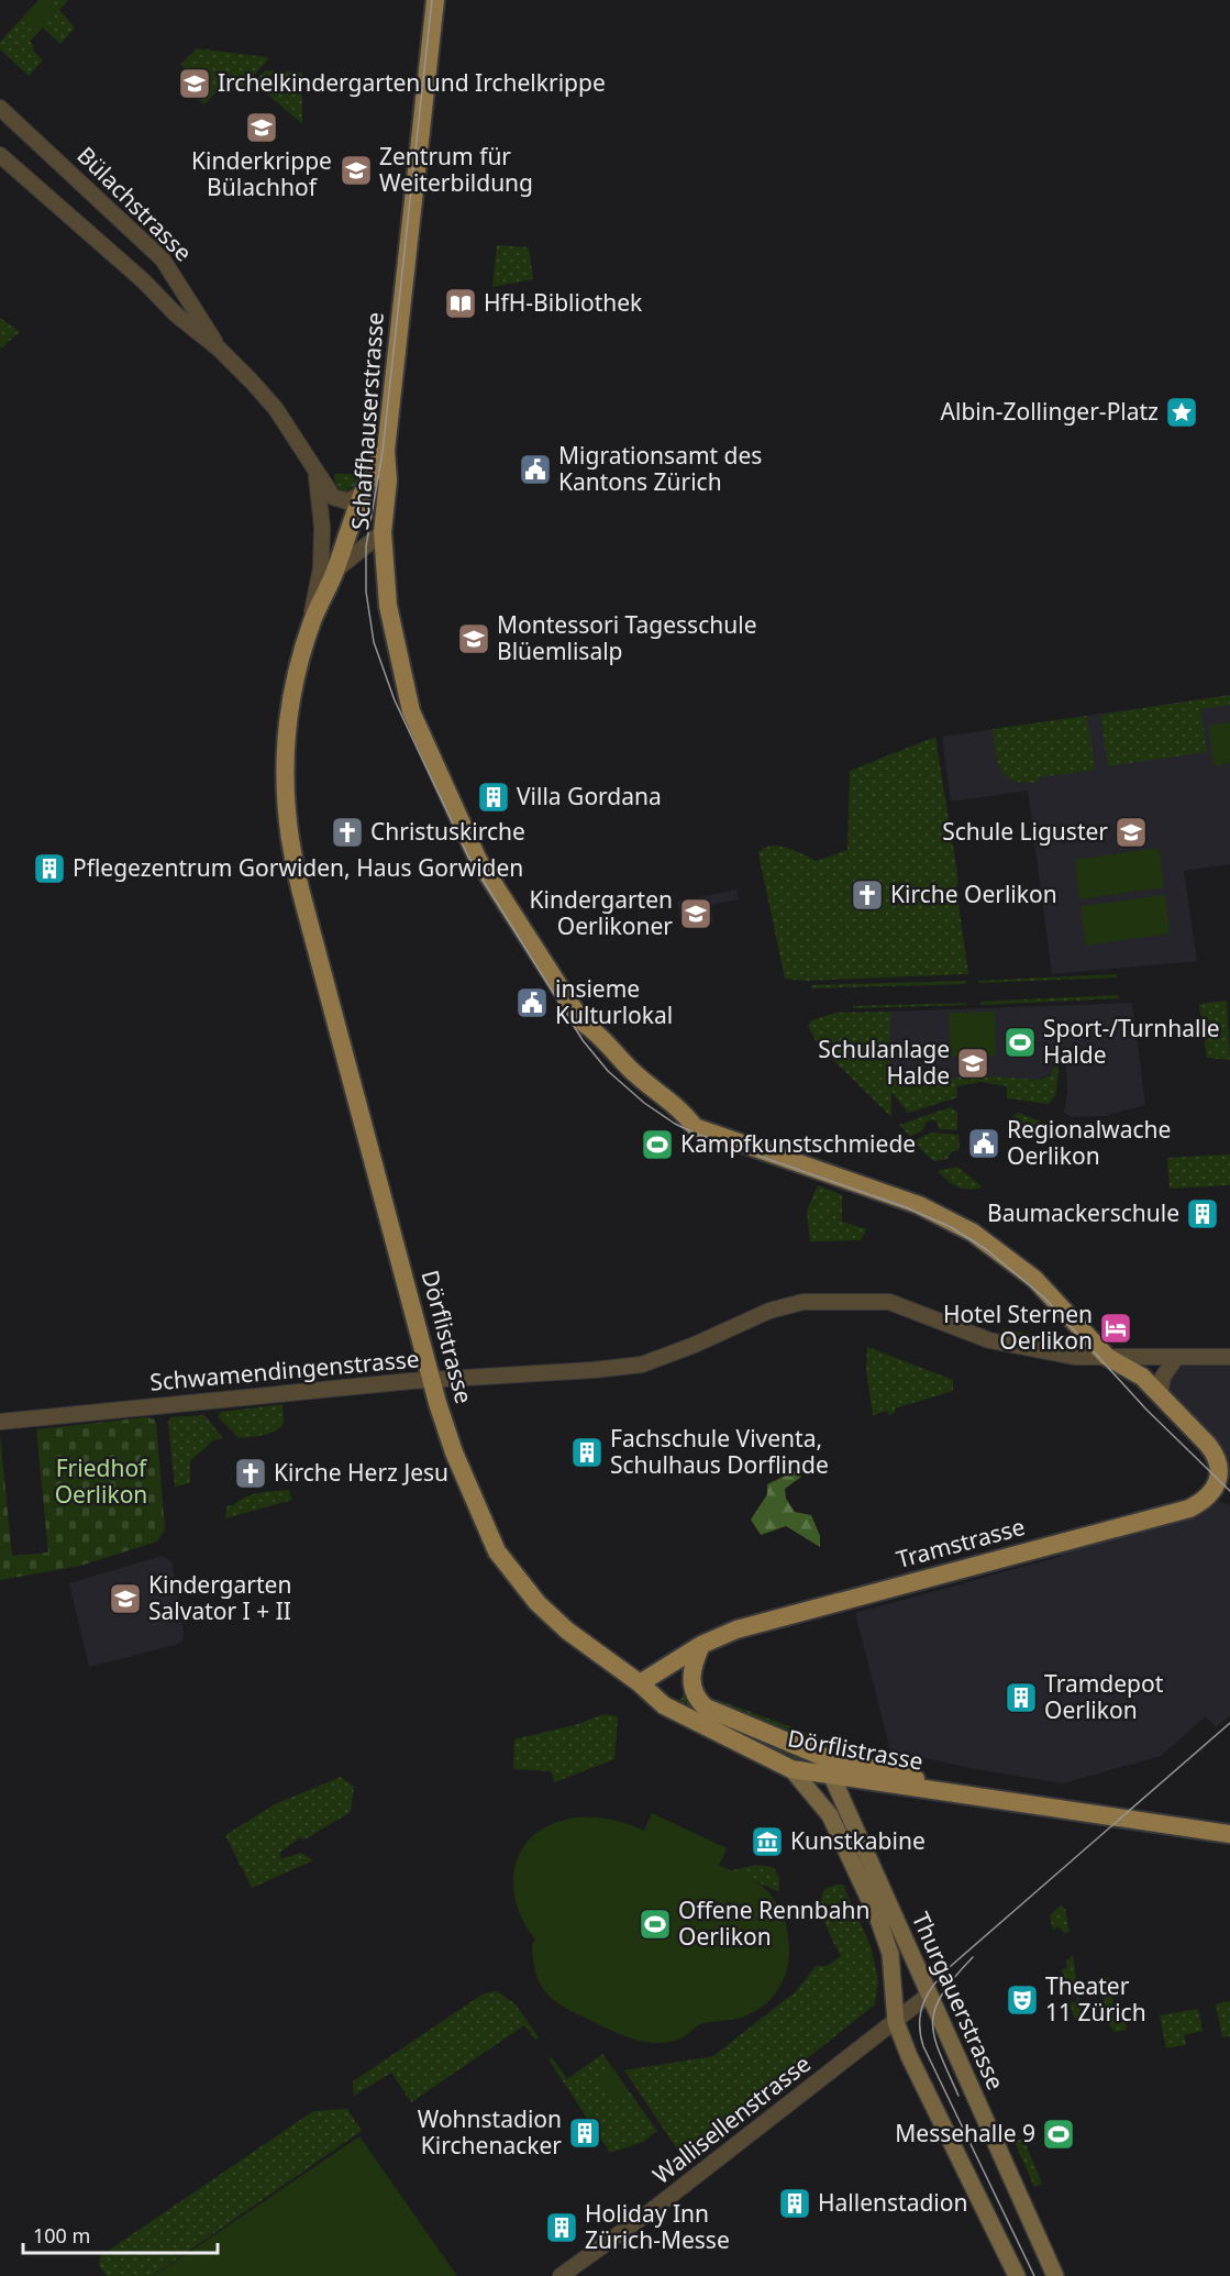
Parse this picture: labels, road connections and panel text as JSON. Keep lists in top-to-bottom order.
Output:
{
  "streets": {
    "main road": [
      "Schaffhauserstrasse",
      "Dörflistrasse",
      "Tramstrasse",
      "Thurgauerstrasse"
    ],
    "street": ["Bülachstrasse", "Schwamendingenstrasse", "Wallisellenstrasse"]
  },
  "crossings": [
    ["Schaffhauserstrasse", "Dörflistrasse"],
    ["Schaffhauserstrasse", "Schwamendingenstrasse"],
    ["Schaffhauserstrasse", "Tramstrasse"],
    ["Dörflistrasse", "Schwamendingenstrasse"],
    ["Dörflistrasse", "Tramstrasse"],
    ["Dörflistrasse", "Thurgauerstrasse"],
    ["Thurgauerstrasse", "Wallisellenstrasse"]
  ],
  "parks": ["Friedhof Oerlikon"],
  "places": {
    "school or university": [
      "Irchelkindergarten und Irchelkrippe",
      "Kinderkrippe Bülachhof",
      "Zentrum für Weiterbildung",
      "Montessori Tagesschule Blüemlisalp",
      "Schule Liguster",
      "Kindergarten Oerlikoner",
      "Schulanlage Halde",
      "Kindergarten Salvator I + II"
    ],
    "library": ["HfH-Bibliothek"],
    "place": ["Albin-Zollinger-Platz"],
    "public building": ["Migrationsamt des Kantons Zürich", "insieme Kulturlokal", "Regionalwache Oerlikon"],
    "building": [
      "Villa Gordana",
      "Pflegezentrum Gorwiden, Haus Gorwiden",
      "Baumackerschule",
      "Fachschule Viventa, Schulhaus Dorflinde",
      "Tramdepot Oerlikon",
      "Wohnstadion Kirchenacker",
      "Hallenstadion",
      "Holiday Inn Zürich-Messe"
    ],
    "church": ["Christuskirche", "Kirche Oerlikon", "Kirche Herz Jesu"],
    "sports": [
      "Sport-/Turnhalle Halde",
      "Kampfkunstschmiede",
      "Offene Rennbahn Oerlikon",
      "Messehalle 9"
    ],
    "hotel": ["Hotel Sternen Oerlikon"],
    "museum": ["Kunstkabine"],
    "theatre": ["Theater 11 Zürich"]
  },
  "scale_bar": "100 m"
}
